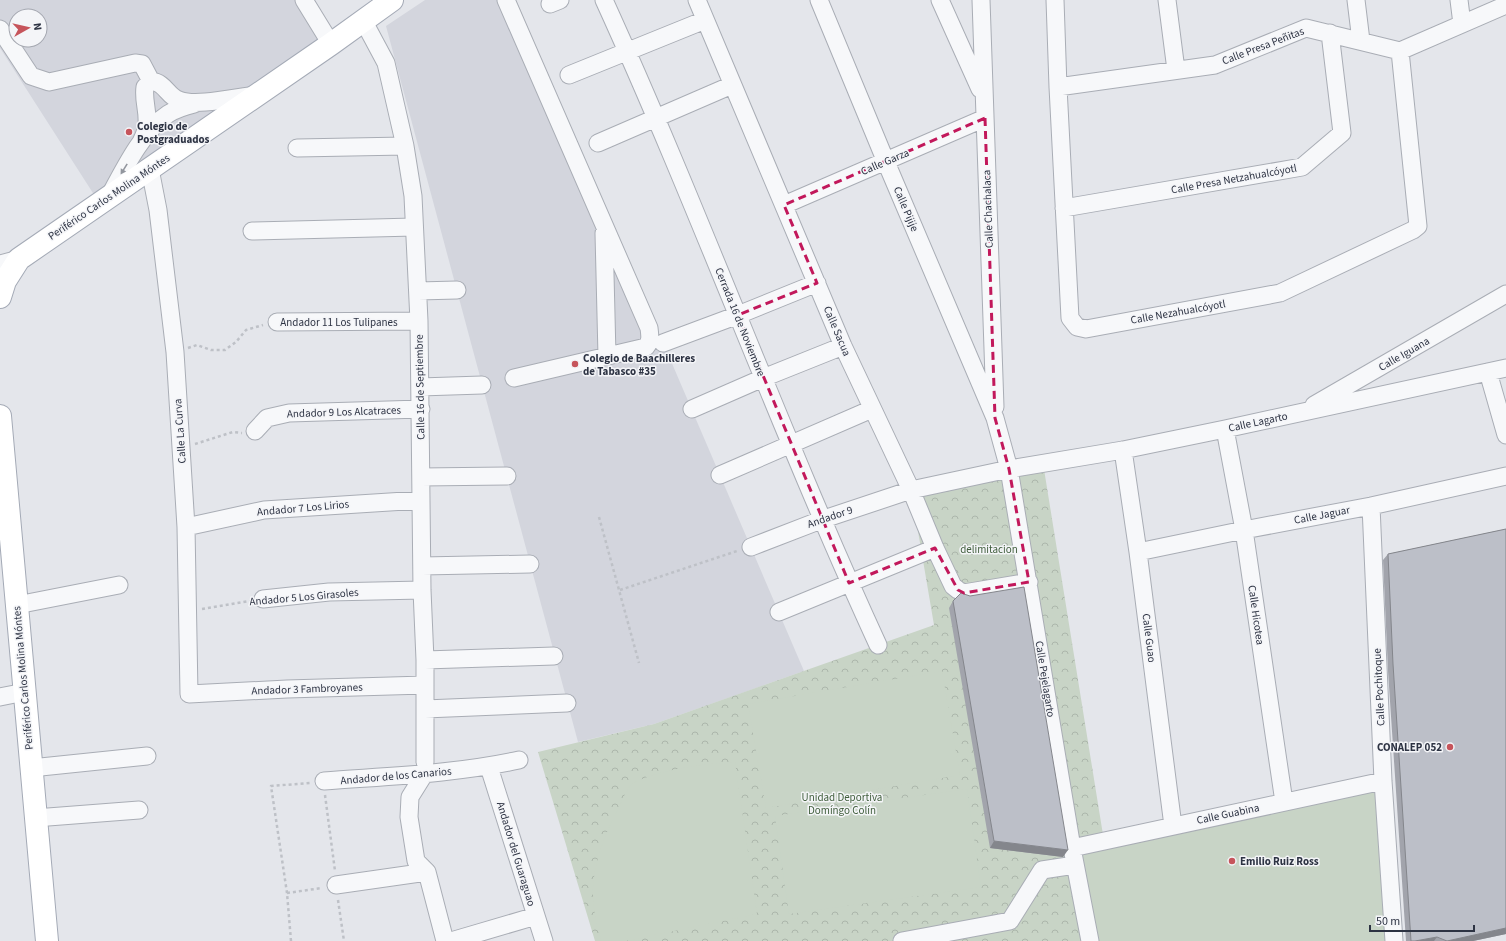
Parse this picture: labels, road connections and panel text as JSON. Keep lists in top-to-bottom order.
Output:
{
  "streets": {
    "main road": ["Periférico Carlos Molina Móntes"],
    "street": [
      "Calle Presa Peñitas",
      "Calle Garza",
      "Calle Presa Netzahualcóyotl",
      "Calle Pijije",
      "Calle Chachalaca",
      "Calle Nezahualcóyotl",
      "Andador 11 Los Tulipanes",
      "Cerrada 16 de Noviembre",
      "Calle Sacua",
      "Calle Iguana",
      "Calle 16 de Septiembre",
      "Andador 9 Los Alcatraces",
      "Calle Lagarto",
      "Calle La Curva",
      "Andador 7 Los Lirios",
      "Calle Jaguar",
      "Andador 9",
      "Andador 5 Los Girasoles",
      "Calle Hicotea",
      "Calle Guao",
      "Calle Pejelagarto",
      "Calle Pochitoque",
      "Andador 3 Fambroyanes",
      "Andador de los Canarios",
      "Calle Guabina",
      "Andador del Guaraguao"
    ]
  },
  "crossings": [
    ["Calle Presa Peñitas", "Calle Presa Netzahualcóyotl"],
    ["Calle Presa Peñitas", "Calle Nezahualcóyotl"],
    ["Calle Garza", "Calle Pijije"],
    ["Calle Garza", "Calle Chachalaca"],
    ["Calle Garza", "Calle Sacua"],
    ["Calle Presa Netzahualcóyotl", "Calle Nezahualcóyotl"],
    ["Periférico Carlos Molina Móntes", "Calle 16 de Septiembre"],
    ["Periférico Carlos Molina Móntes", "Calle La Curva"],
    ["Calle Pijije", "Calle Chachalaca"],
    ["Calle Pijije", "Calle Pejelagarto"],
    ["Calle Chachalaca", "Calle Pejelagarto"],
    ["Andador 11 Los Tulipanes", "Calle 16 de Septiembre"],
    ["Andador 11 Los Tulipanes", "Calle La Curva"],
    ["Cerrada 16 de Noviembre", "Andador 9"],
    ["Calle Sacua", "Andador 9"],
    ["Calle Sacua", "Calle Pejelagarto"],
    ["Calle Iguana", "Calle Lagarto"],
    ["Calle 16 de Septiembre", "Andador 9 Los Alcatraces"],
    ["Calle 16 de Septiembre", "Andador 7 Los Lirios"],
    ["Calle 16 de Septiembre", "Andador 5 Los Girasoles"],
    ["Calle 16 de Septiembre", "Andador 3 Fambroyanes"],
    ["Calle 16 de Septiembre", "Andador de los Canarios"],
    ["Calle Lagarto", "Andador 9"],
    ["Calle Lagarto", "Calle Hicotea"],
    ["Calle Lagarto", "Calle Guao"],
    ["Calle Lagarto", "Calle Pejelagarto"],
    ["Calle La Curva", "Andador 7 Los Lirios"],
    ["Calle La Curva", "Andador 5 Los Girasoles"],
    ["Calle La Curva", "Andador 3 Fambroyanes"],
    ["Calle Jaguar", "Calle Hicotea"],
    ["Calle Jaguar", "Calle Guao"],
    ["Calle Jaguar", "Calle Pochitoque"],
    ["Andador 9", "Calle Pejelagarto"],
    ["Calle Hicotea", "Calle Guabina"],
    ["Calle Guao", "Calle Guabina"],
    ["Calle Pejelagarto", "Calle Guabina"],
    ["Calle Pochitoque", "Calle Guabina"],
    ["Andador de los Canarios", "Andador del Guaraguao"]
  ],
  "parks": ["delimitacion", "Unidad Deportiva Domíngo Colín"],
  "places": [
    "Colegio de Postgraduados",
    "Colegio de Baachilleres de Tabasco #35",
    "CONALEP 052",
    "Emilio Ruiz Ross"
  ],
  "scale_bar": "50 m",
  "north": "right"
}
